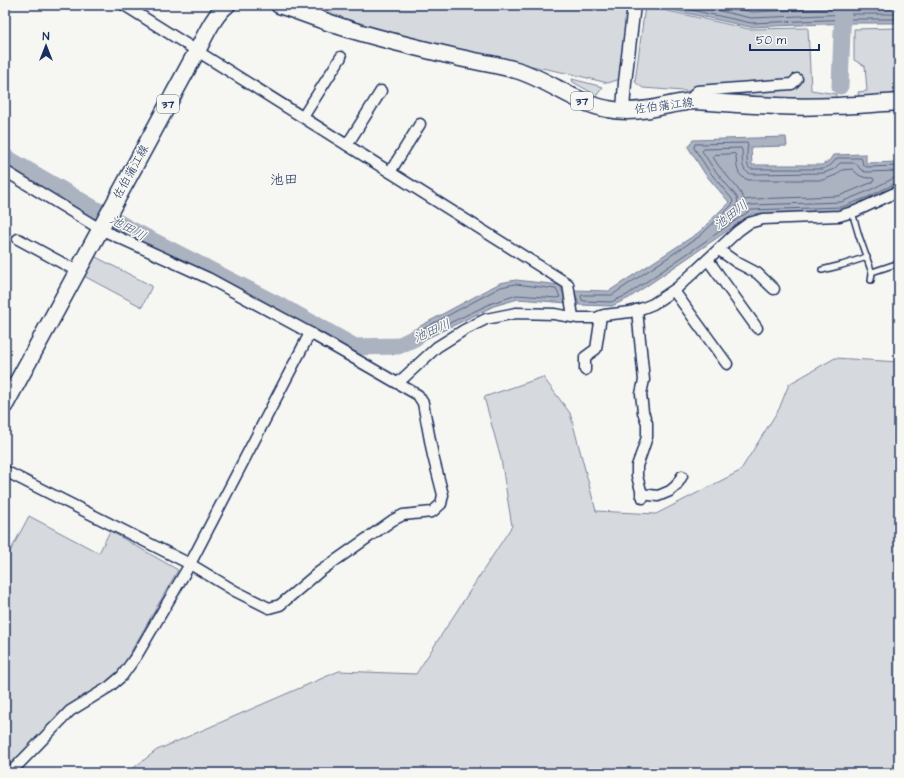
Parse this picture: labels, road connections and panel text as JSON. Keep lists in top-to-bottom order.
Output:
{
  "streets": {
    "main road": ["37", "佐伯蒲江線"]
  },
  "districts": ["池田"],
  "water": ["池田川"],
  "scale_bar": "50 m",
  "north": "top"
}
